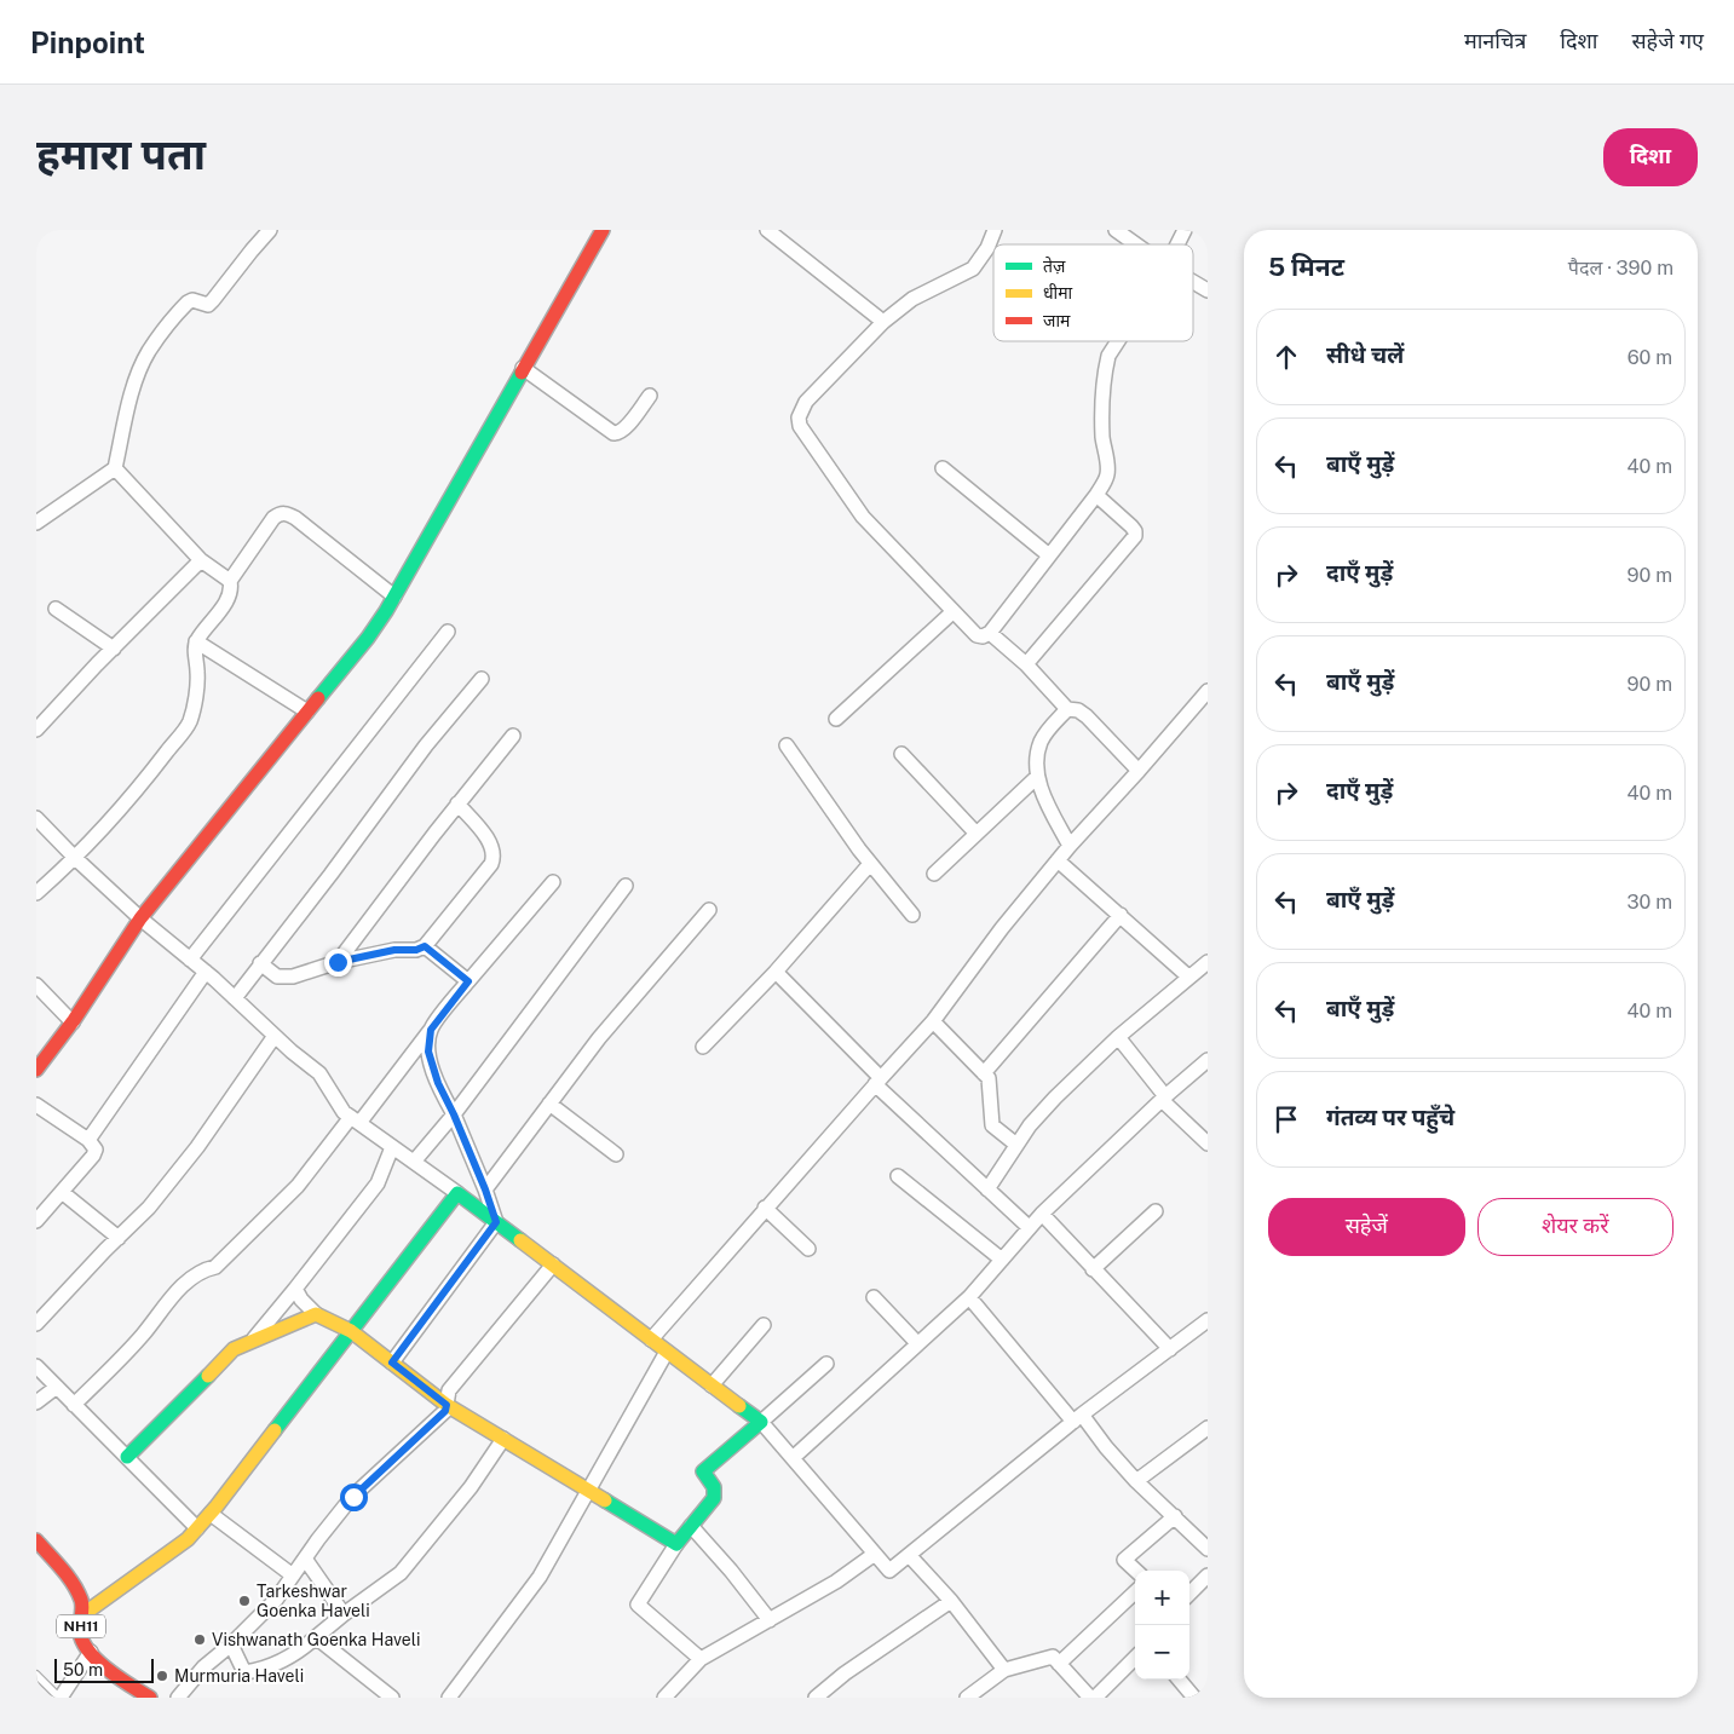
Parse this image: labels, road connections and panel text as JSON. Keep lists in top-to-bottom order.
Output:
{
  "streets": {
    "main road": ["NH11"]
  },
  "places": ["Tarkeshwar Goenka Haveli", "Vishwanath Goenka Haveli", "Murmuria Haveli"],
  "legend": ["तेज़", "धीमा", "जाम"],
  "scale_bar": "50 m",
  "page": {
    "header": "Pinpoint",
    "nav": ["मानचित्र", "दिशा", "सहेजे गए"],
    "buttons": [
      "दिशा",
      ["सहेजें", "शेयर करें"]
    ],
    "title": "हमारा पता",
    "heading": ["5 मिनट", "पैदल · 390 m"],
    "list": [
      ["सीधे चलें", "60 m"],
      ["बाएँ मुड़ें", "40 m"],
      ["दाएँ मुड़ें", "90 m"],
      ["बाएँ मुड़ें", "90 m"],
      ["दाएँ मुड़ें", "40 m"],
      ["बाएँ मुड़ें", "30 m"],
      ["बाएँ मुड़ें", "40 m"],
      "गंतव्य पर पहुँचे"
    ],
    "map_buttons": ["+", "−"],
    "scale": "50 m"
  }
}
